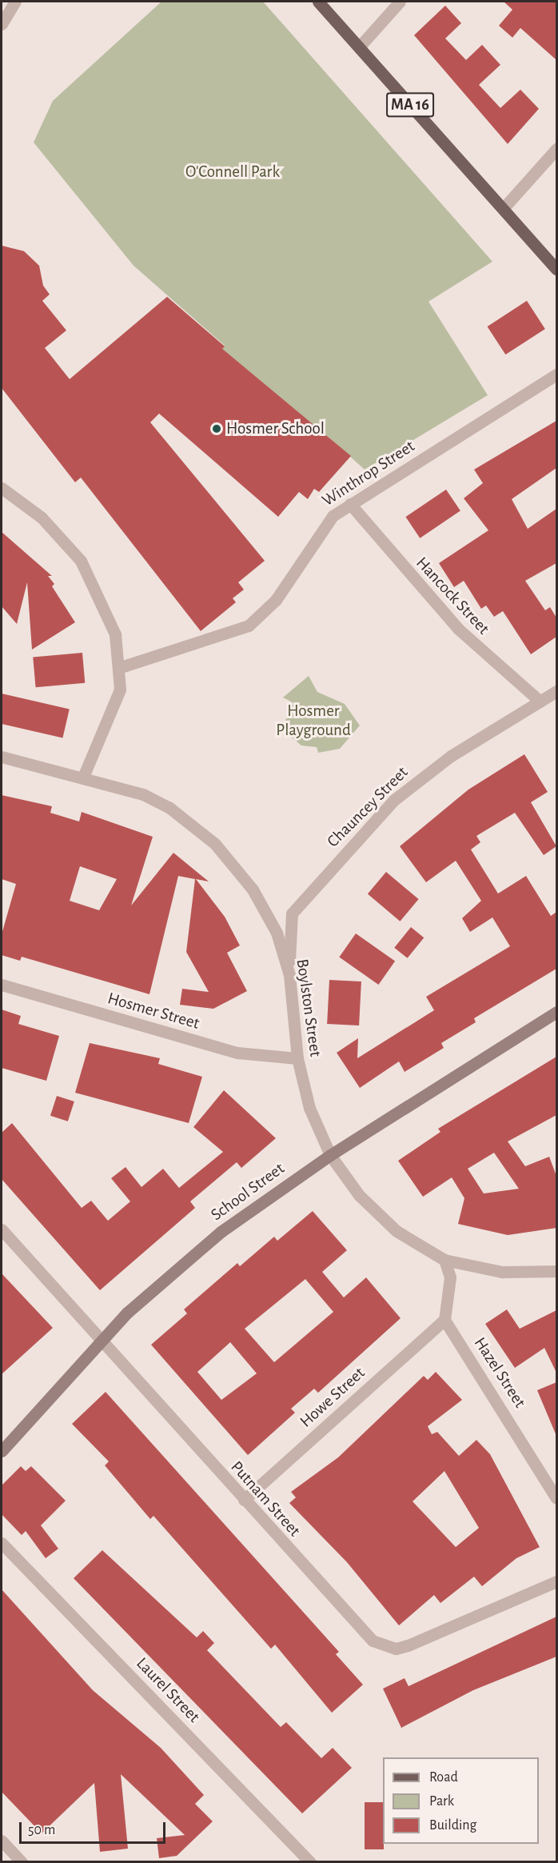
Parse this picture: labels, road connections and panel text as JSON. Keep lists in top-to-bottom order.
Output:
{
  "streets": {
    "main road": ["MA 16"],
    "street": [
      "Winthrop Street",
      "Hancock Street",
      "Chauncey Street",
      "Boylston Street",
      "Hosmer Street",
      "School Street",
      "Hazel Street",
      "Howe Street",
      "Putnam Street",
      "Laurel Street"
    ]
  },
  "crossings": [
    ["Winthrop Street", "Hancock Street"],
    ["Hancock Street", "Chauncey Street"],
    ["Chauncey Street", "Boylston Street"],
    ["Boylston Street", "Hosmer Street"],
    ["Boylston Street", "School Street"],
    ["School Street", "Putnam Street"],
    ["Hazel Street", "Howe Street"],
    ["Howe Street", "Putnam Street"]
  ],
  "parks": ["O'Connell Park", "Hosmer Playground"],
  "places": ["Hosmer School"],
  "legend": ["Road", "Park", "Building"],
  "scale_bar": "50 m"
}
